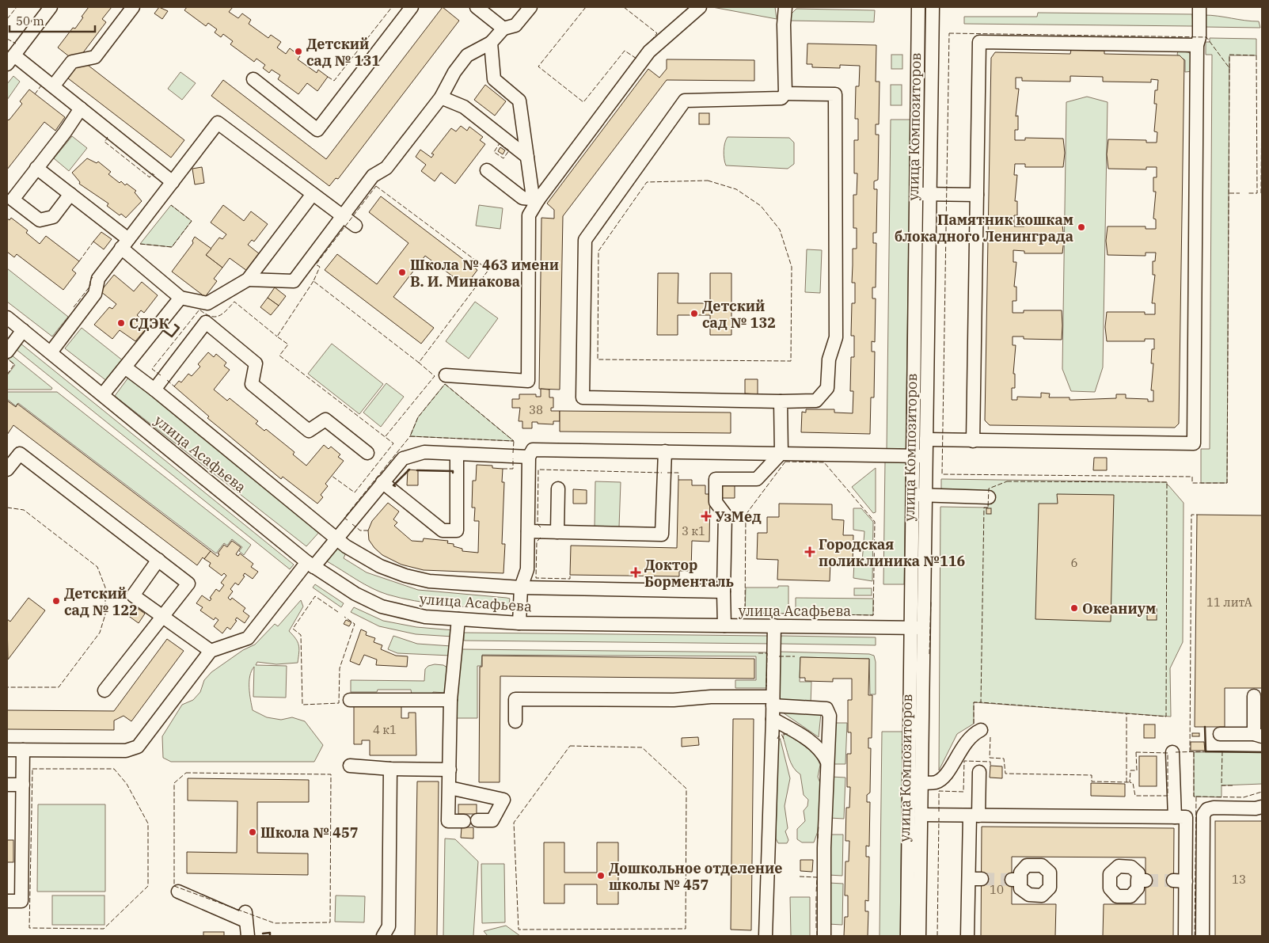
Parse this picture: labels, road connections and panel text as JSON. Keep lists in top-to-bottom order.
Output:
{
  "streets": {
    "street": ["улица Композиторов", "улица Асафьева"]
  },
  "crossings": [
    ["улица Композиторов", "улица Асафьева"]
  ],
  "places": {
    "other": [
      "Детский сад № 131",
      "Памятник кошкам блокадного Ленинграда",
      "Школа № 463 имени В. И. Минакова",
      "Детский сад № 132",
      "СДЭК",
      "Детский сад № 122",
      "Океаниум",
      "Школа № 457",
      "Дошкольное отделение школы № 457"
    ],
    "health": ["УзМед", "Городская поликлиника №116", "Доктор Борменталь"]
  },
  "house_numbers": [
    "38",
    "3 к1",
    "6",
    "11 литА",
    "4 к1",
    "13",
    "10"
  ],
  "scale_bar": "50 m"
}
